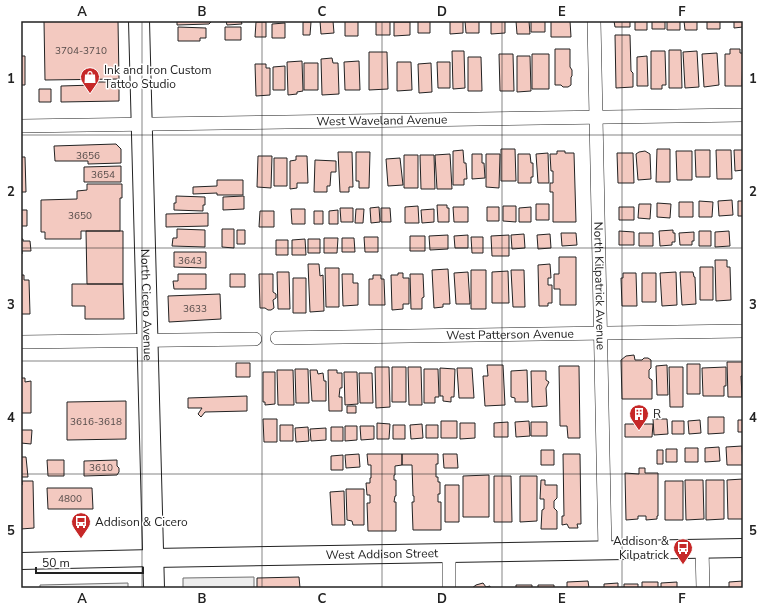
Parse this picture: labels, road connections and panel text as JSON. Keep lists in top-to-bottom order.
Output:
{
  "streets": {
    "main road": ["North Cicero Avenue", "West Addison Street"],
    "street": ["West Waveland Avenue", "North Kilpatrick Avenue", "West Patterson Avenue"]
  },
  "crossings": [
    ["West Waveland Avenue", "North Kilpatrick Avenue"],
    ["West Waveland Avenue", "North Cicero Avenue"],
    ["North Kilpatrick Avenue", "West Patterson Avenue"],
    ["North Kilpatrick Avenue", "West Addison Street"],
    ["North Cicero Avenue", "West Addison Street"]
  ],
  "places": {
    "shop": ["Ink and Iron Custom Tattoo Studio"],
    "building": ["R"],
    "bus stop": ["Addison & Cicero", "Addison & Kilpatrick"]
  },
  "house_numbers": [
    "3704-3710",
    "3656",
    "3654",
    "3650",
    "3643",
    "3633",
    "3616-3618",
    "3610",
    "4800"
  ],
  "scale_bar": "50 m",
  "grid": {
    "columns": [
      "A",
      "B",
      "C",
      "D",
      "E",
      "F"
    ],
    "rows": [
      "1",
      "2",
      "3",
      "4",
      "5"
    ]
  }
}
